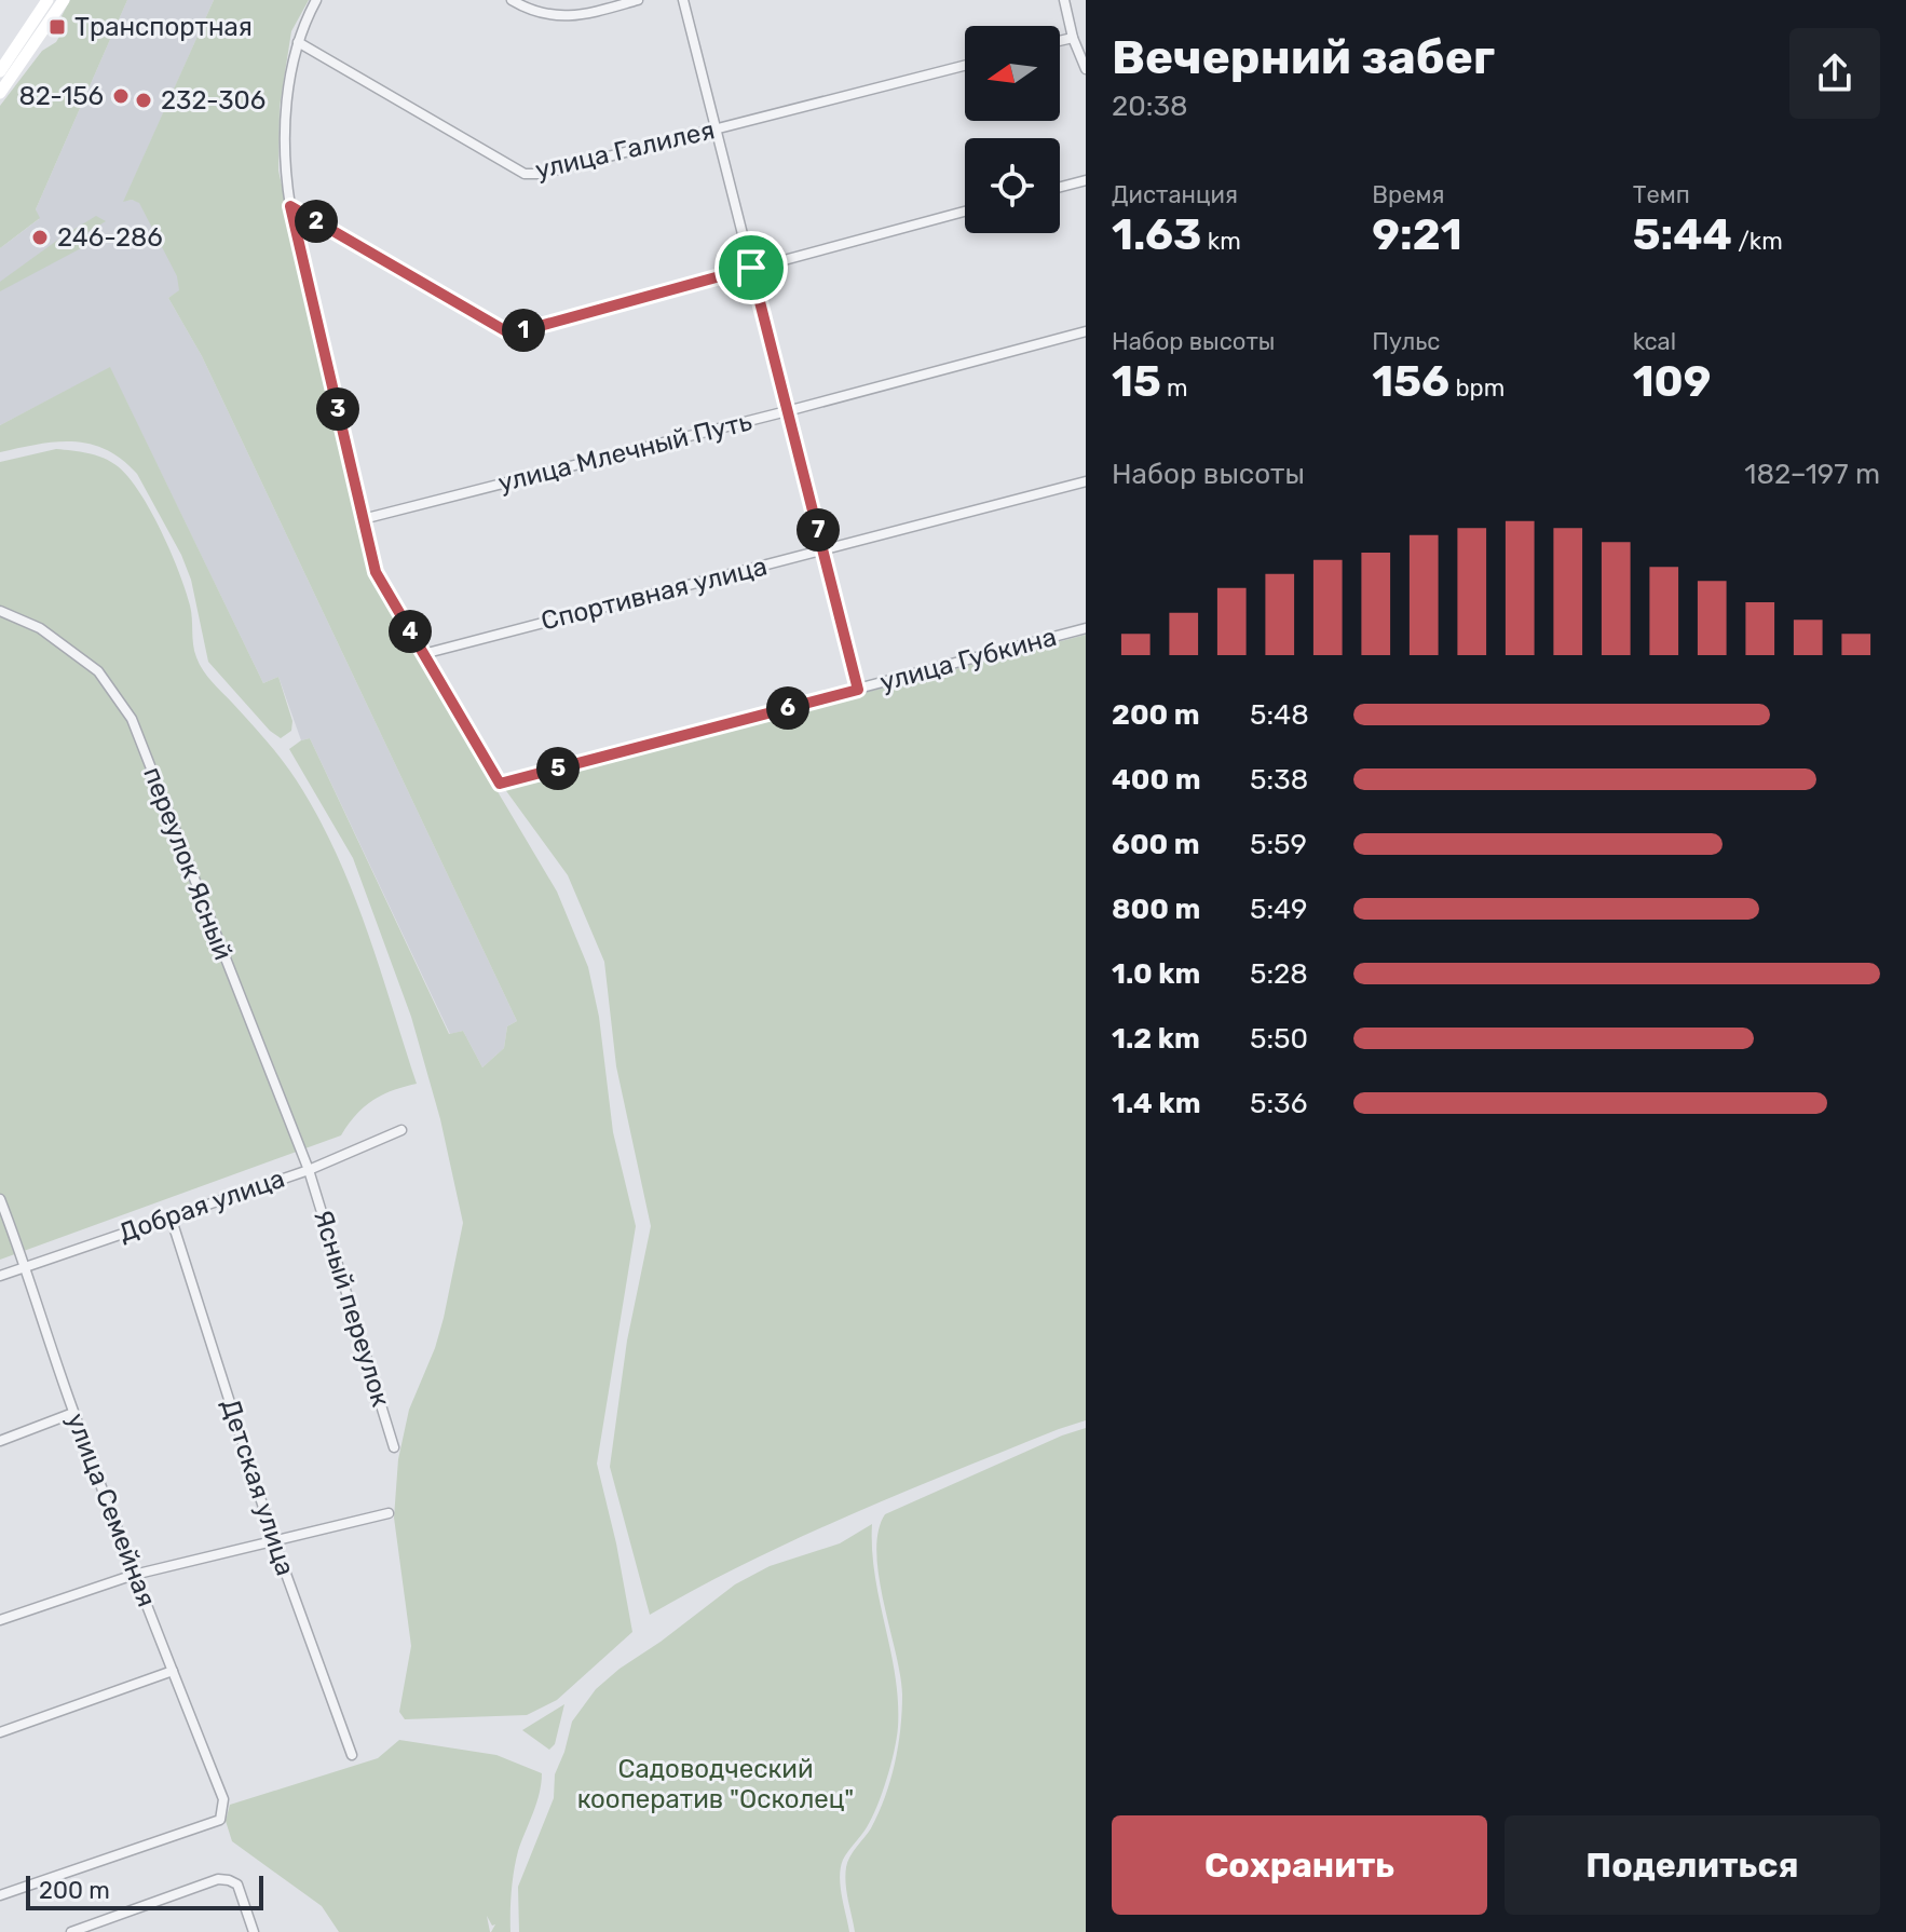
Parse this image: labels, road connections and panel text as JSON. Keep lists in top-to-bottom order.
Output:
{
  "streets": {
    "street": [
      "улица Галилея",
      "улица Млечный Путь",
      "Спортивная улица",
      "улица Губкина",
      "переулок Ясный",
      "Добрая улица",
      "Ясный переулок",
      "Детская улица",
      "улица Семейная"
    ]
  },
  "crossings": [
    ["Спортивная улица", "улица Губкина"],
    ["переулок Ясный", "Добрая улица"],
    ["переулок Ясный", "Ясный переулок"],
    ["Добрая улица", "Ясный переулок"],
    ["Добрая улица", "Детская улица"],
    ["Добрая улица", "улица Семейная"]
  ],
  "parks": ["Садоводческий кооператив \"Осколец\""],
  "places": {
    "transit": ["Транспортная"],
    "other": ["82-156", "232-306", "246-286"]
  },
  "scale_bar": "200 m",
  "north": "left",
  "page": {
    "heading": ["Вечерний забег", "20:38"],
    "stats": [
      ["Дистанция", "1.63 km"],
      ["Время", "9:21"],
      ["Темп", "5:44 /km"],
      ["Набор высоты", "15 m"],
      ["Пульс", "156 bpm"],
      ["kcal", "109"]
    ],
    "pins": [
      "2",
      "1",
      "3",
      "7",
      "4",
      "6",
      "5"
    ],
    "chart": ["Набор высоты", "182–197 m"],
    "list": [
      {
        "name": "200 m",
        "note": "5:48"
      },
      {
        "name": "400 m",
        "note": "5:38"
      },
      {
        "name": "600 m",
        "note": "5:59"
      },
      {
        "name": "800 m",
        "note": "5:49"
      },
      {
        "name": "1.0 km",
        "note": "5:28"
      },
      {
        "name": "1.2 km",
        "note": "5:50"
      },
      {
        "name": "1.4 km",
        "note": "5:36"
      }
    ],
    "buttons": ["Сохранить", "Поделиться"],
    "scale": "200 m"
  }
}
